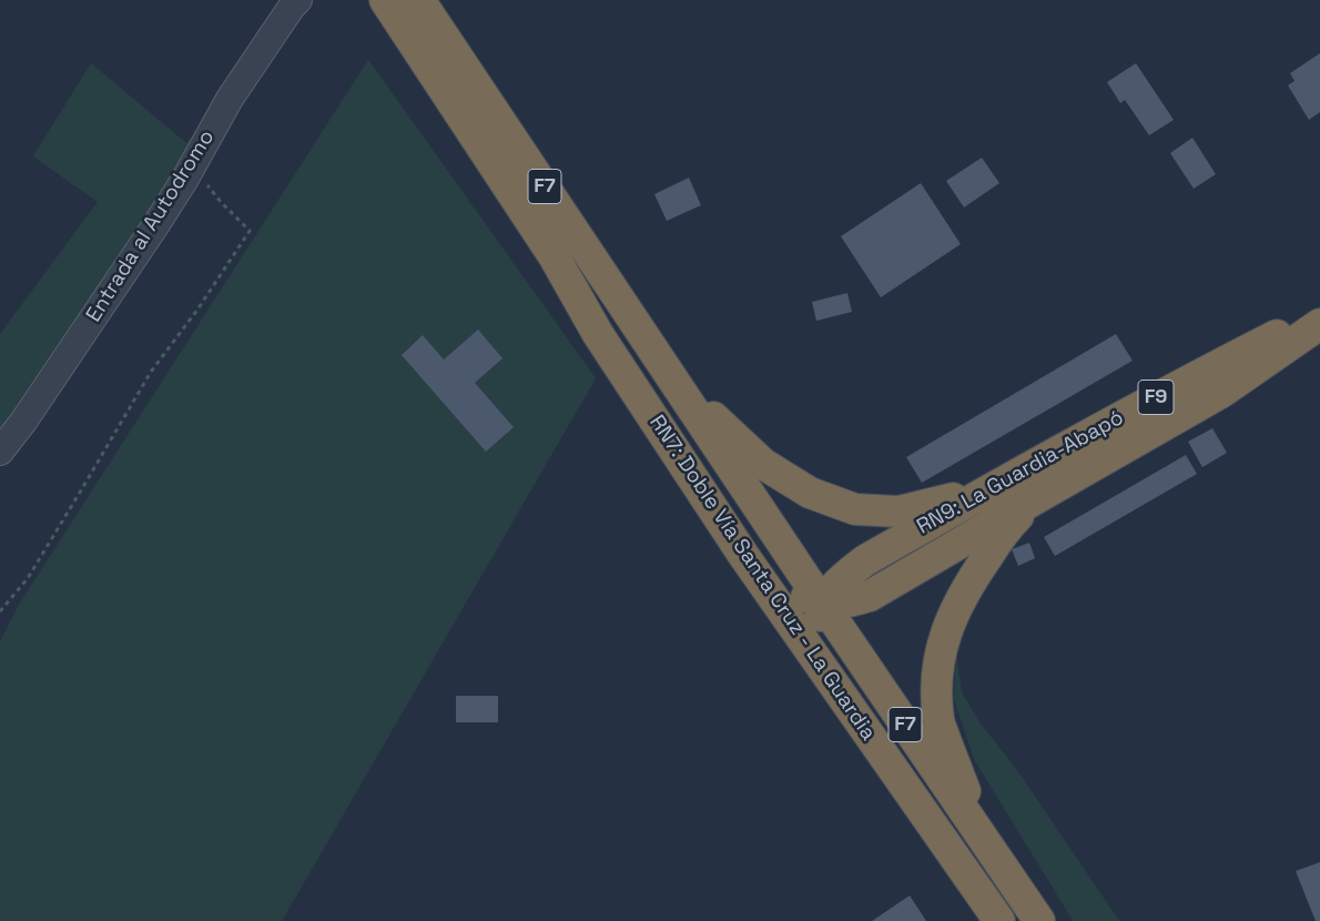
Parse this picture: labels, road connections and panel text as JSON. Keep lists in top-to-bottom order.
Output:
{
  "streets": {
    "highway": [
      "F7",
      "F9",
      "RN9: La Guardia-Abapó",
      "RN7: Doble Vía Santa Cruz - La Guardia"
    ],
    "street": ["Entrada al Autodromo"]
  },
  "crossings": [
    ["F7", "RN7: Doble Vía Santa Cruz - La Guardia"],
    ["RN9: La Guardia-Abapó", "RN7: Doble Vía Santa Cruz - La Guardia"]
  ]
}
